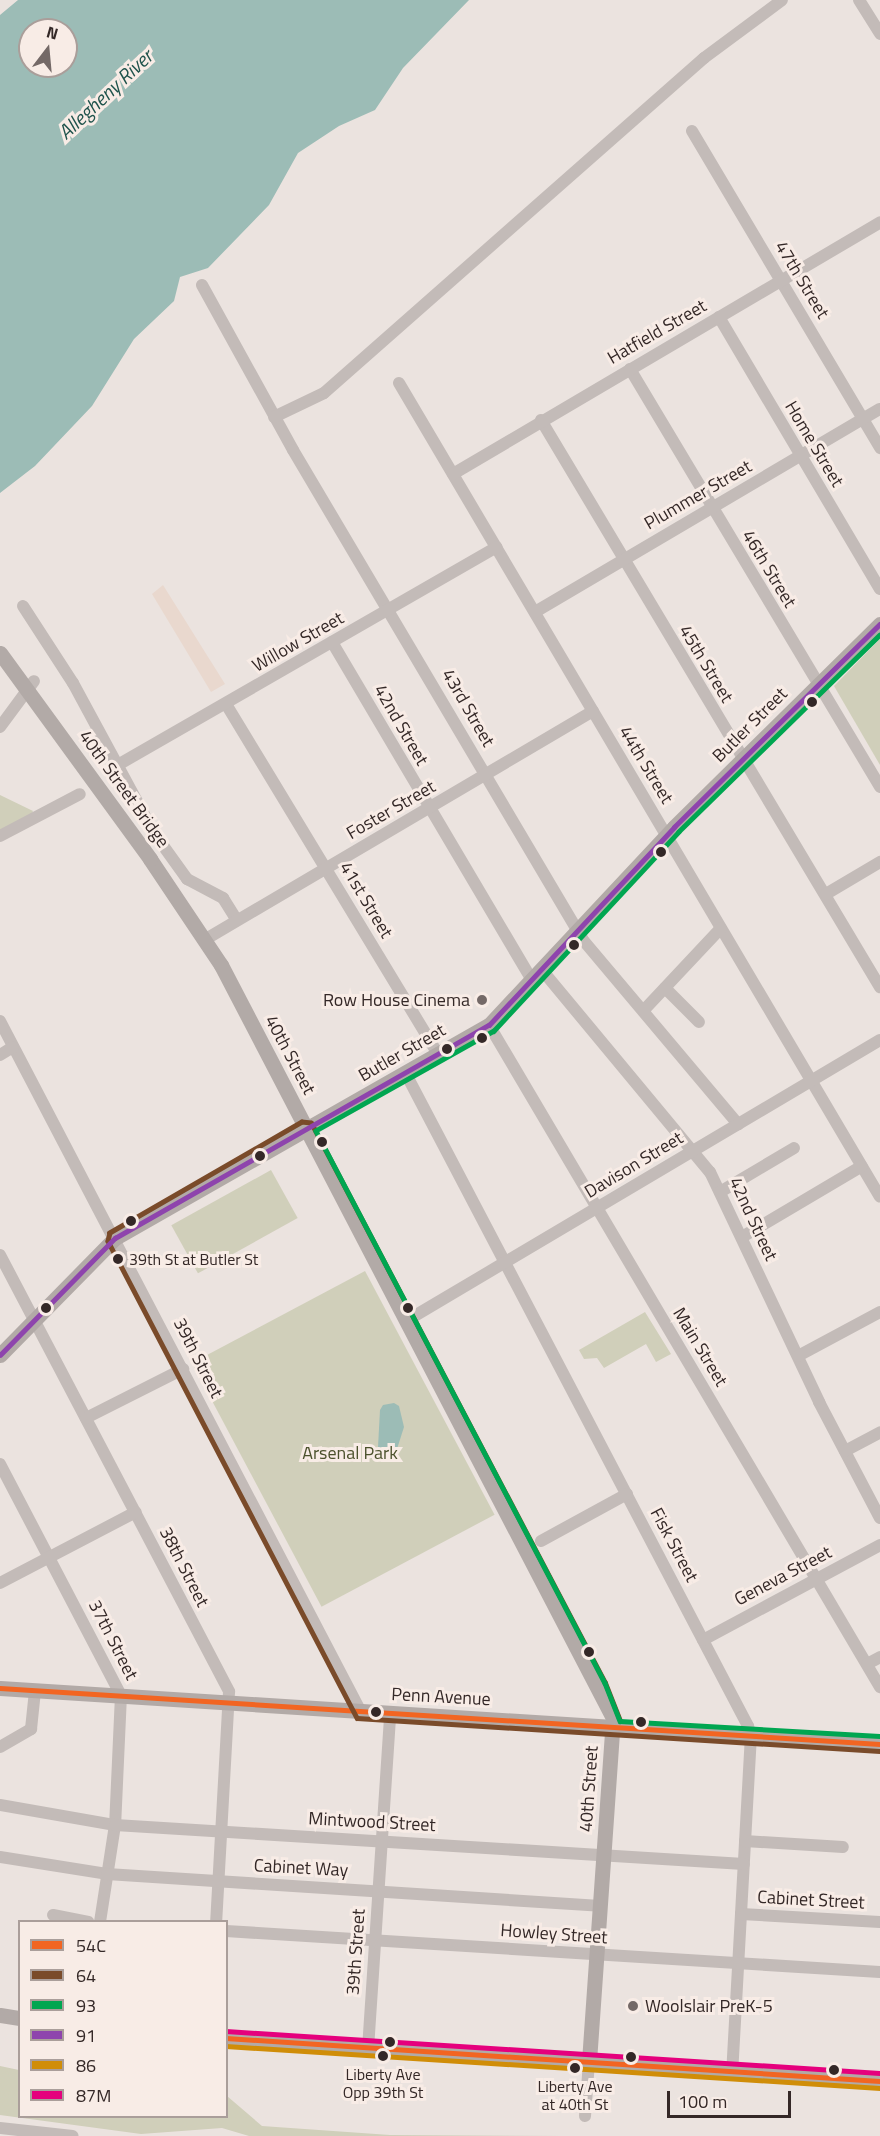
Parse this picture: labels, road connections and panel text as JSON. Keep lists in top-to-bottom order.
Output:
{
  "streets": {
    "main road": [
      "Butler Street",
      "40th Street Bridge",
      "40th Street",
      "Penn Avenue"
    ],
    "street": [
      "47th Street",
      "Hatfield Street",
      "Home Street",
      "Plummer Street",
      "46th Street",
      "Willow Street",
      "45th Street",
      "43rd Street",
      "42nd Street",
      "44th Street",
      "Foster Street",
      "41st Street",
      "Davison Street",
      "Main Street",
      "39th Street",
      "Fisk Street",
      "38th Street",
      "Geneva Street",
      "37th Street",
      "Mintwood Street",
      "Cabinet Way",
      "Cabinet Street",
      "Howley Street"
    ]
  },
  "crossings": [
    ["47th Street", "Hatfield Street"],
    ["47th Street", "Plummer Street"],
    ["Hatfield Street", "Home Street"],
    ["Hatfield Street", "46th Street"],
    ["Hatfield Street", "45th Street"],
    ["Hatfield Street", "44th Street"],
    ["Home Street", "Plummer Street"],
    ["Plummer Street", "46th Street"],
    ["Plummer Street", "45th Street"],
    ["Plummer Street", "44th Street"],
    ["46th Street", "Butler Street"],
    ["Willow Street", "43rd Street"],
    ["Willow Street", "42nd Street"],
    ["Willow Street", "44th Street"],
    ["Willow Street", "41st Street"],
    ["45th Street", "Butler Street"],
    ["43rd Street", "Butler Street"],
    ["43rd Street", "Foster Street"],
    ["43rd Street", "Davison Street"],
    ["42nd Street", "Butler Street"],
    ["42nd Street", "Foster Street"],
    ["42nd Street", "Davison Street"],
    ["Butler Street", "44th Street"],
    ["Butler Street", "41st Street"],
    ["Butler Street", "40th Street"],
    ["Butler Street", "Main Street"],
    ["Butler Street", "39th Street"],
    ["Butler Street", "Fisk Street"],
    ["Butler Street", "38th Street"],
    ["44th Street", "Foster Street"],
    ["44th Street", "Davison Street"],
    ["40th Street Bridge", "Foster Street"],
    ["40th Street Bridge", "40th Street"],
    ["Foster Street", "41st Street"],
    ["Foster Street", "40th Street"],
    ["40th Street", "Davison Street"],
    ["40th Street", "Penn Avenue"],
    ["40th Street", "Mintwood Street"],
    ["40th Street", "Cabinet Way"],
    ["40th Street", "Howley Street"],
    ["Davison Street", "Main Street"],
    ["Davison Street", "Fisk Street"],
    ["Main Street", "Geneva Street"],
    ["39th Street", "Penn Avenue"],
    ["39th Street", "Mintwood Street"],
    ["39th Street", "Cabinet Way"],
    ["39th Street", "Howley Street"],
    ["Fisk Street", "Geneva Street"],
    ["Fisk Street", "Penn Avenue"],
    ["Fisk Street", "Mintwood Street"],
    ["Fisk Street", "Cabinet Street"],
    ["Fisk Street", "Howley Street"],
    ["38th Street", "Penn Avenue"],
    ["38th Street", "Mintwood Street"],
    ["38th Street", "Cabinet Way"],
    ["37th Street", "Penn Avenue"],
    ["37th Street", "Mintwood Street"],
    ["37th Street", "Cabinet Way"]
  ],
  "water": ["Allegheny River"],
  "parks": ["Arsenal Park"],
  "places": [
    "Row House Cinema",
    "39th St at Butler St",
    "Woolslair PreK-5",
    "Liberty Ave Opp 39th St",
    "Liberty Ave at 40th St"
  ],
  "lines": [
    "transit line 91",
    "transit line 93",
    "transit line 64",
    "transit line 54C",
    "transit line 87M",
    "transit line 86"
  ],
  "legend": [
    "54C",
    "64",
    "93",
    "91",
    "86",
    "87M"
  ],
  "scale_bar": "100 m",
  "north": "top"
}
